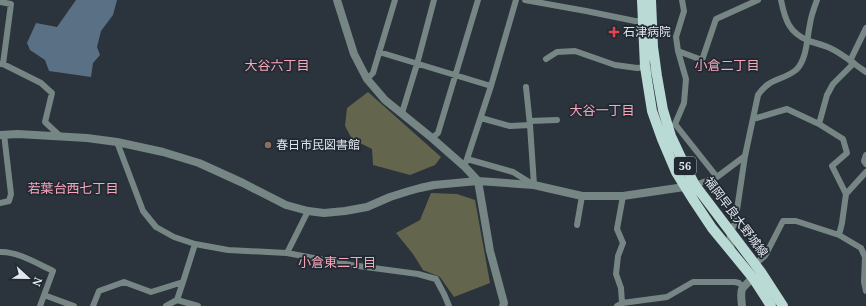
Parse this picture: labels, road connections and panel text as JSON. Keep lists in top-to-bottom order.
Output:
{
  "streets": {
    "main road": ["56", "福岡早良大野城線"]
  },
  "districts": [
    "大谷六丁目",
    "小倉二丁目",
    "大谷一丁目",
    "若葉台西七丁目",
    "小倉東二丁目"
  ],
  "places": {
    "health": ["石津病院"],
    "other": ["春日市民図書館"]
  },
  "north": "right"
}
